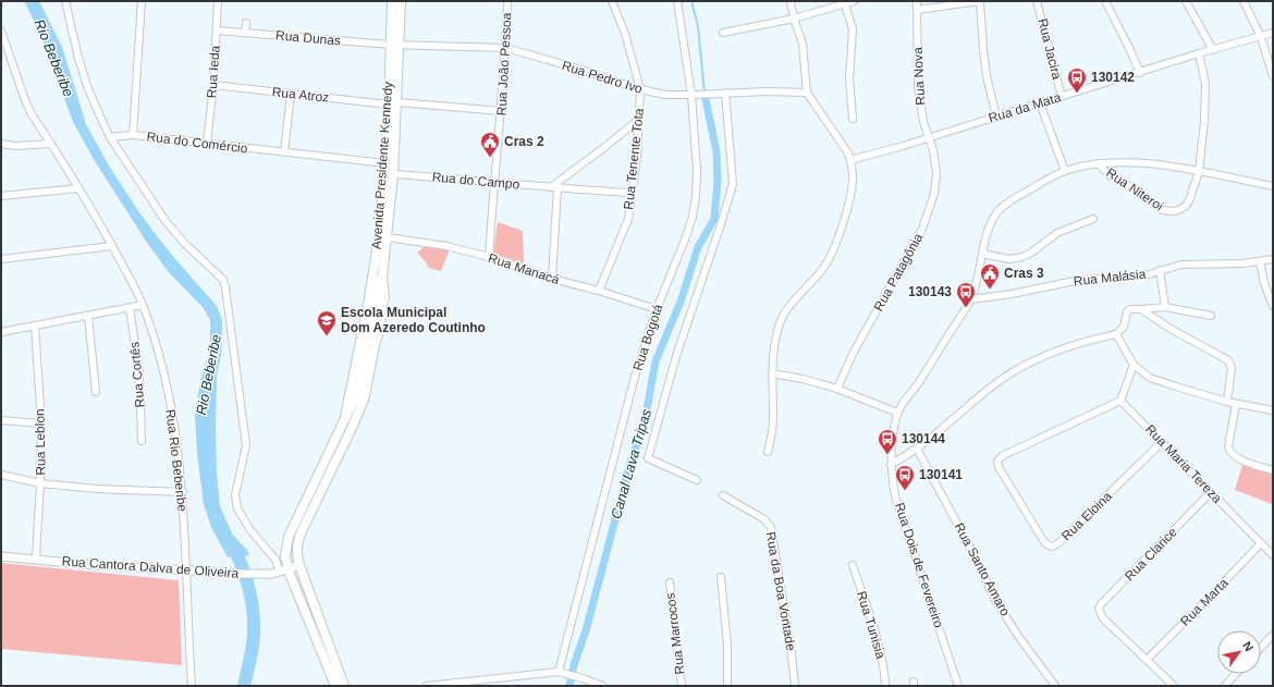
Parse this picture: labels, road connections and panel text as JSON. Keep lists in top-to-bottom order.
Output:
{
  "streets": {
    "main road": ["Avenida Presidente Kennedy"],
    "street": [
      "Rua Dunas",
      "Rua Jacira",
      "Rua João Pessoa",
      "Rua Ieda",
      "Rua Nova",
      "Rua Pedro Ivo",
      "Rua Atroz",
      "Rua da Mata",
      "Rua do Comércio",
      "Rua Tenente Tota",
      "Rua do Campo",
      "Rua Niteroi",
      "Rua Manacá",
      "Rua Patagônia",
      "Rua Malásia",
      "Rua Bogotá",
      "Rua Cortês",
      "Rua Leblon",
      "Rua Rio Beberibe",
      "Rua Maria Tereza",
      "Rua Eloina",
      "Rua Clarice",
      "Rua Dois de Fevereiro",
      "Rua Cantora Dalva de Oliveira",
      "Rua Santo Amaro",
      "Rua da Boa Vontade",
      "Rua Marta",
      "Rua Tunísia",
      "Rua Marrocos"
    ]
  },
  "crossings": [
    ["Rua Dunas", "Rua Ieda"],
    ["Rua Dunas", "Rua Pedro Ivo"],
    ["Rua Dunas", "Avenida Presidente Kennedy"],
    ["Rua Jacira", "Rua da Mata"],
    ["Rua João Pessoa", "Rua Pedro Ivo"],
    ["Rua João Pessoa", "Rua Atroz"],
    ["Rua João Pessoa", "Rua do Campo"],
    ["Rua João Pessoa", "Rua Manacá"],
    ["Rua Ieda", "Rua Atroz"],
    ["Rua Ieda", "Rua do Comércio"],
    ["Rua Nova", "Rua da Mata"],
    ["Rua Nova", "Rua Patagônia"],
    ["Rua Pedro Ivo", "Rua Tenente Tota"],
    ["Rua Pedro Ivo", "Avenida Presidente Kennedy"],
    ["Rua Pedro Ivo", "Rua Bogotá"],
    ["Rua Atroz", "Avenida Presidente Kennedy"],
    ["Rua do Comércio", "Avenida Presidente Kennedy"],
    ["Rua Tenente Tota", "Rua do Campo"],
    ["Rua Tenente Tota", "Rua Manacá"],
    ["Avenida Presidente Kennedy", "Rua do Campo"],
    ["Avenida Presidente Kennedy", "Rua Manacá"],
    ["Avenida Presidente Kennedy", "Rua Cantora Dalva de Oliveira"],
    ["Rua Niteroi", "Rua Dois de Fevereiro"],
    ["Rua Manacá", "Rua Bogotá"],
    ["Rua Malásia", "Rua Dois de Fevereiro"],
    ["Rua Leblon", "Rua Cantora Dalva de Oliveira"],
    ["Rua Rio Beberibe", "Rua Cantora Dalva de Oliveira"],
    ["Rua Maria Tereza", "Rua Eloina"],
    ["Rua Maria Tereza", "Rua Clarice"],
    ["Rua Maria Tereza", "Rua Marta"],
    ["Rua Clarice", "Rua Marta"]
  ],
  "water": ["Rio Beberibe", "Canal Lava Tripas"],
  "places": {
    "bus stop": [
      "130142",
      "130143",
      "130144",
      "130141"
    ],
    "public building": ["Cras 2", "Cras 3"],
    "school or university": ["Escola Municipal Dom Azeredo Coutinho"]
  },
  "north": "top right"
}
